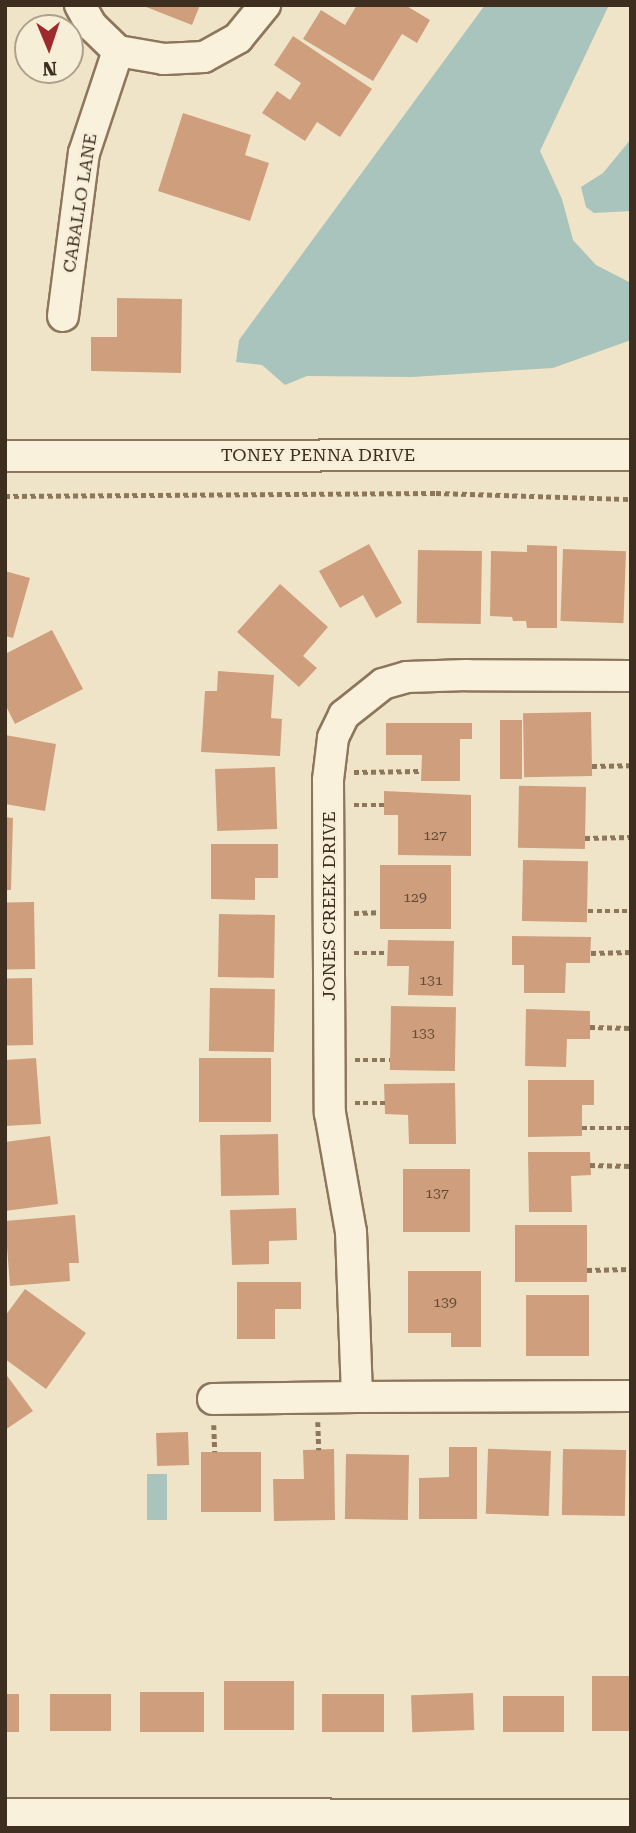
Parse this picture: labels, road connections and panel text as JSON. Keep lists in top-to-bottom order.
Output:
{
  "streets": {
    "street": ["CABALLO LANE", "TONEY PENNA DRIVE", "JONES CREEK DRIVE"]
  },
  "house_numbers": [
    "127",
    "129",
    "131",
    "133",
    "137",
    "139"
  ],
  "north": "bottom"
}
